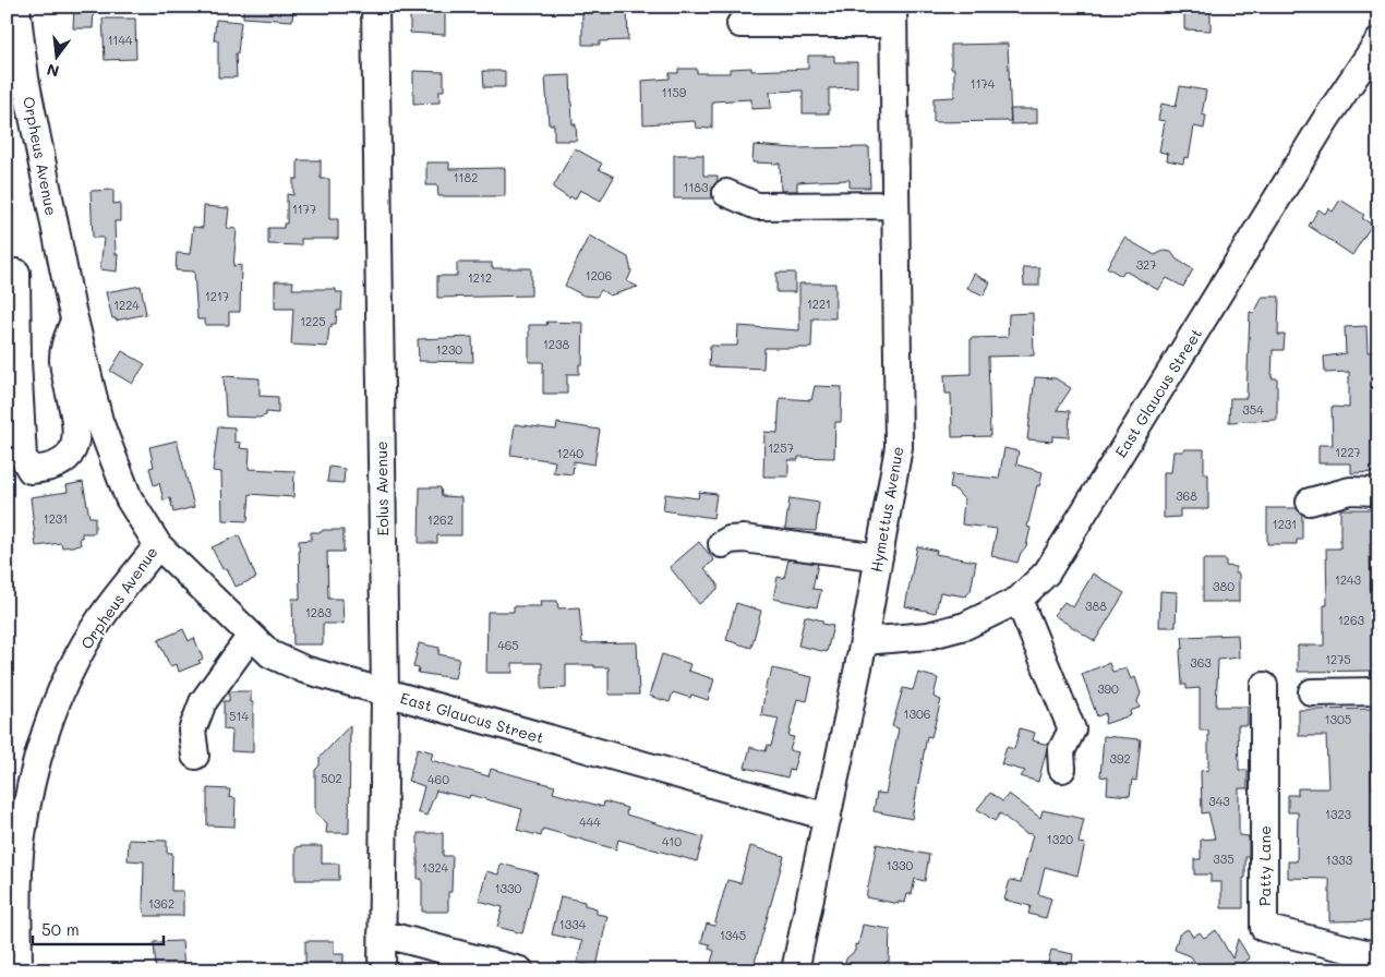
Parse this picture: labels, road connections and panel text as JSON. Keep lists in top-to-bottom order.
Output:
{
  "streets": {
    "street": [
      "Orpheus Avenue",
      "East Glaucus Street",
      "Eolus Avenue",
      "Hymettus Avenue",
      "Patty Lane"
    ]
  },
  "crossings": [
    ["Orpheus Avenue", "East Glaucus Street"],
    ["East Glaucus Street", "Eolus Avenue"],
    ["East Glaucus Street", "Hymettus Avenue"]
  ],
  "house_numbers": [
    "1144",
    "1174",
    "1159",
    "1182",
    "1183",
    "1177",
    "327",
    "1206",
    "1212",
    "1217",
    "1221",
    "1224",
    "1225",
    "1238",
    "1230",
    "354",
    "1257",
    "1227",
    "1240",
    "368",
    "1231",
    "1262",
    "1231",
    "1243",
    "380",
    "388",
    "1283",
    "1263",
    "465",
    "1275",
    "363",
    "390",
    "1306",
    "514",
    "1305",
    "392",
    "502",
    "460",
    "343",
    "1323",
    "444",
    "1320",
    "410",
    "335",
    "1333",
    "1330",
    "1324",
    "1330",
    "1362",
    "1334",
    "1345"
  ],
  "scale_bar": "50 m",
  "north": "bottom"
}
